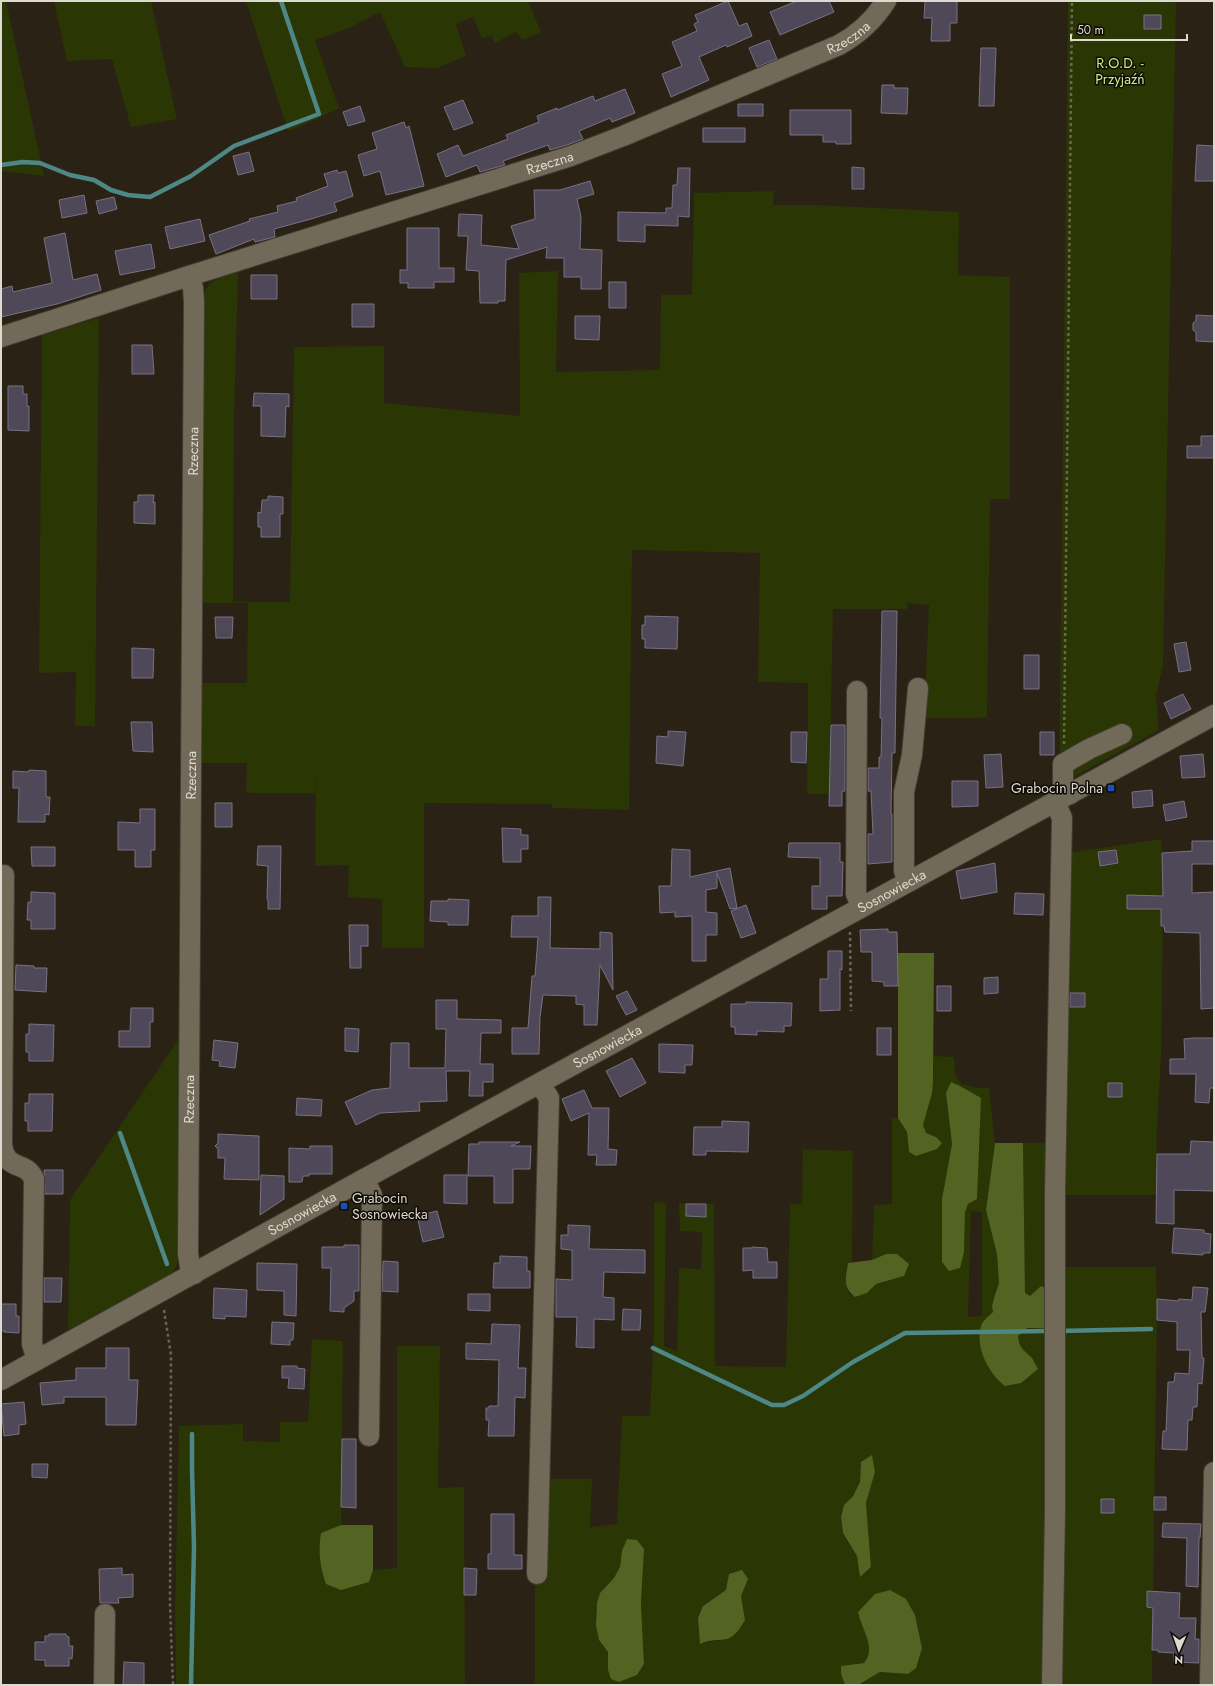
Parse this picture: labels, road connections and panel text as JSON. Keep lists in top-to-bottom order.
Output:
{
  "streets": {
    "street": ["Rzeczna", "Sosnowiecka"]
  },
  "crossings": [
    ["Rzeczna", "Sosnowiecka"]
  ],
  "parks": ["R.O.D. - Przyjaźń"],
  "places": {
    "transit": ["Grabocin Polna", "Grabocin Sosnowiecka"]
  },
  "scale_bar": "50 m",
  "north": "bottom"
}
